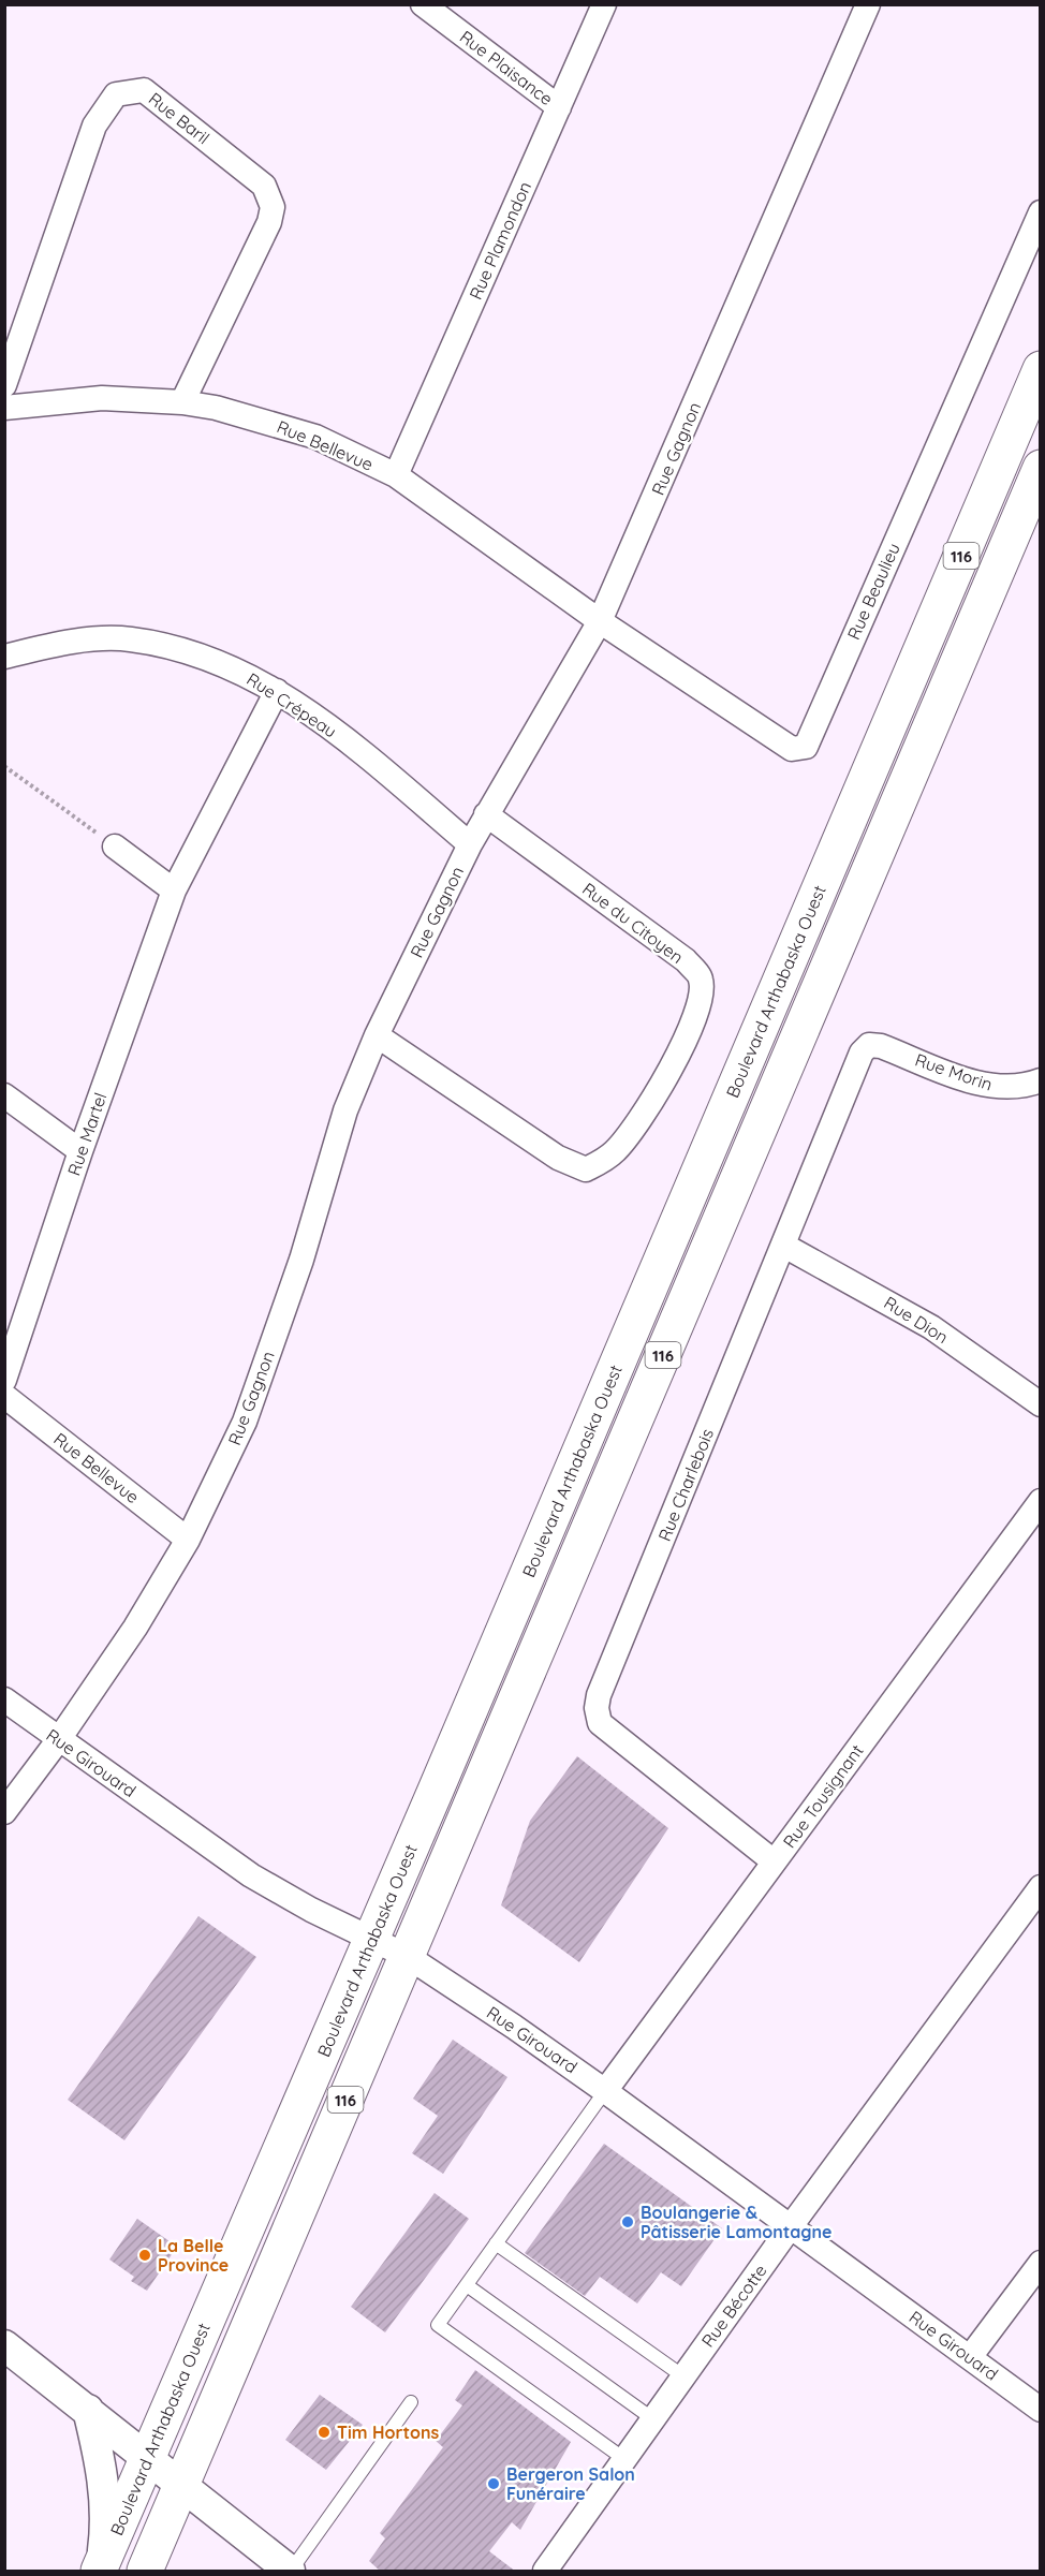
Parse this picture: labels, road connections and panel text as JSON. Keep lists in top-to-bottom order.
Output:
{
  "streets": {
    "main road": ["116", "Boulevard Arthabaska Ouest"],
    "street": [
      "Rue Plaisance",
      "Rue Baril",
      "Rue Plamondon",
      "Rue Bellevue",
      "Rue Gagnon",
      "Rue Beaulieu",
      "Rue Crépeau",
      "Rue du Citoyen",
      "Rue Morin",
      "Rue Martel",
      "Rue Dion",
      "Rue Charlebois",
      "Rue Girouard",
      "Rue Tousignant",
      "Rue Bécotte"
    ]
  },
  "crossings": [
    ["Rue Plaisance", "Rue Plamondon"],
    ["Rue Baril", "Rue Bellevue"],
    ["Rue Plamondon", "Rue Bellevue"],
    ["Rue Bellevue", "Rue Gagnon"],
    ["Rue Bellevue", "Rue Beaulieu"],
    ["Rue Gagnon", "Rue Beaulieu"],
    ["Rue Gagnon", "Rue Crépeau"],
    ["Rue Gagnon", "Rue du Citoyen"],
    ["Rue Gagnon", "Rue Girouard"],
    ["116", "Rue Girouard"],
    ["Rue Crépeau", "Rue Martel"],
    ["Boulevard Arthabaska Ouest", "Rue Girouard"],
    ["Rue Morin", "Rue Charlebois"],
    ["Rue Dion", "Rue Charlebois"],
    ["Rue Charlebois", "Rue Tousignant"],
    ["Rue Girouard", "Rue Tousignant"],
    ["Rue Girouard", "Rue Bécotte"]
  ],
  "places": [
    "Boulangerie & Pâtisserie Lamontagne",
    "La Belle Province",
    "Tim Hortons",
    "Bergeron Salon Funéraire"
  ]
}
